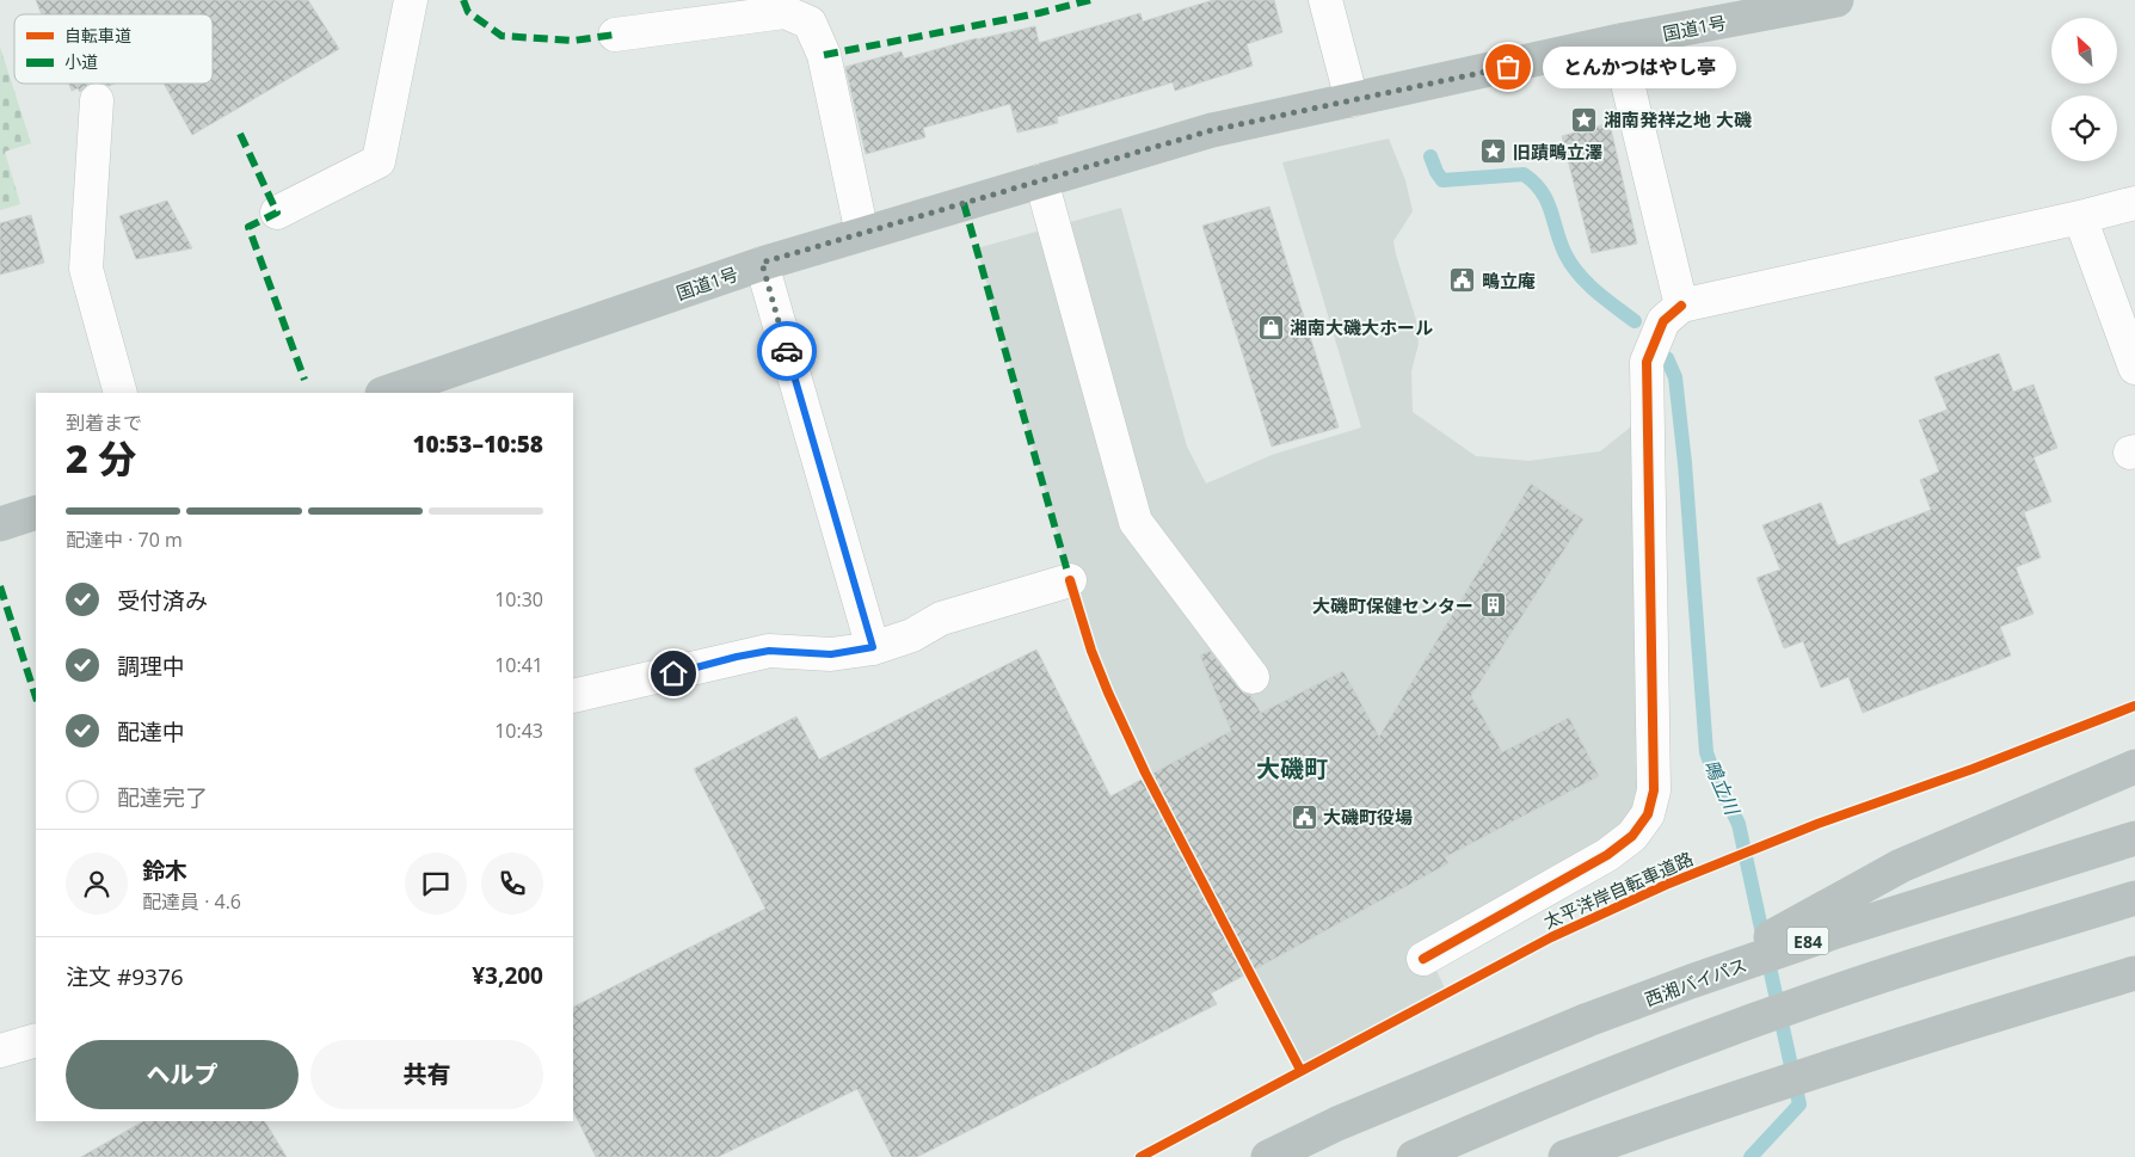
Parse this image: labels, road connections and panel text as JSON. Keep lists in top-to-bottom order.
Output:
{
  "streets": {
    "highway": ["国道1号", "E84", "西湘バイパス"],
    "cycle path": ["太平洋岸自転車道路"]
  },
  "districts": ["大磯町"],
  "water": ["鴫立川"],
  "places": {
    "other": ["とんかつはやし亭"],
    "place": ["湘南発祥之地 大磯", "旧蹟鴫立澤"],
    "public building": ["鴫立庵", "大磯町役場"],
    "shop": ["湘南大磯大ホール"],
    "building": ["大磯町保健センター"]
  },
  "legend": ["自転車道", "小道"],
  "north": "top left",
  "page": {
    "bubble": "とんかつはやし亭",
    "heading": ["2 分", "到着まで", "10:53–10:58"],
    "panel": [
      "鈴木",
      "配達員 · 4.6",
      "注文 #9376",
      "¥3,200"
    ],
    "bar": "配達中 · 70 m",
    "list": [
      ["受付済み", "10:30"],
      ["調理中", "10:41"],
      ["配達中", "10:43"],
      "配達完了"
    ],
    "buttons": ["ヘルプ", "共有"]
  }
}
